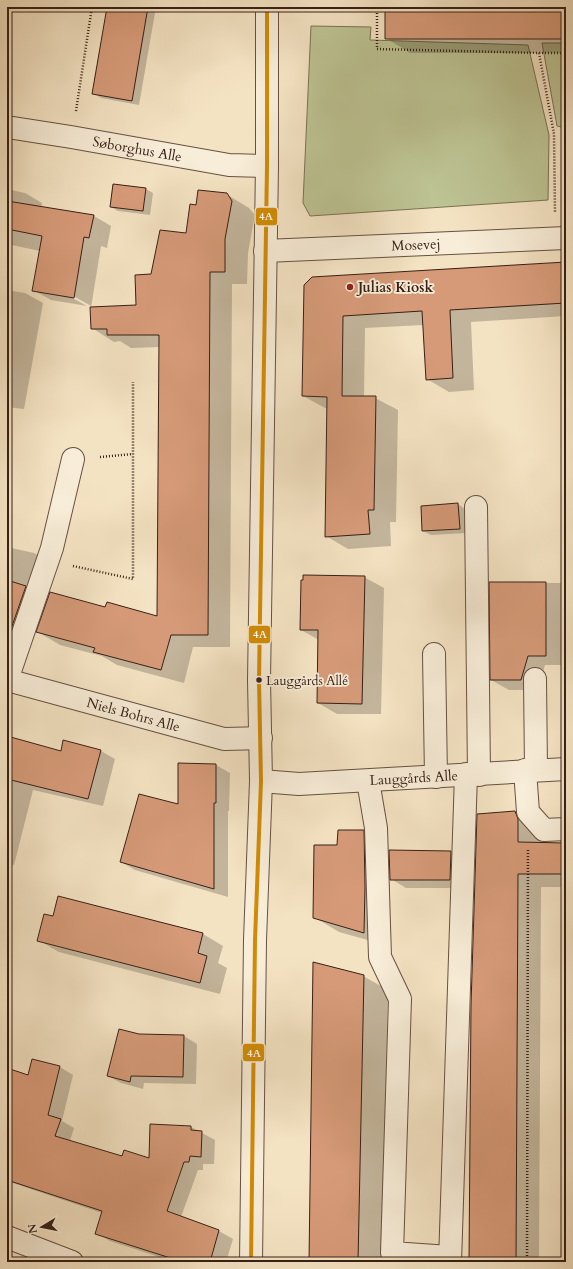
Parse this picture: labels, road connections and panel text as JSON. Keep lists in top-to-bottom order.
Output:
{
  "streets": {
    "street": [
      "Søborghus Alle",
      "Mosevej",
      "Niels Bohrs Alle",
      "Lauggårds Alle"
    ]
  },
  "places": ["Julias Kiosk", "Lauggårds Allé"],
  "lines": ["transit line 4A"],
  "north": "left"
}
